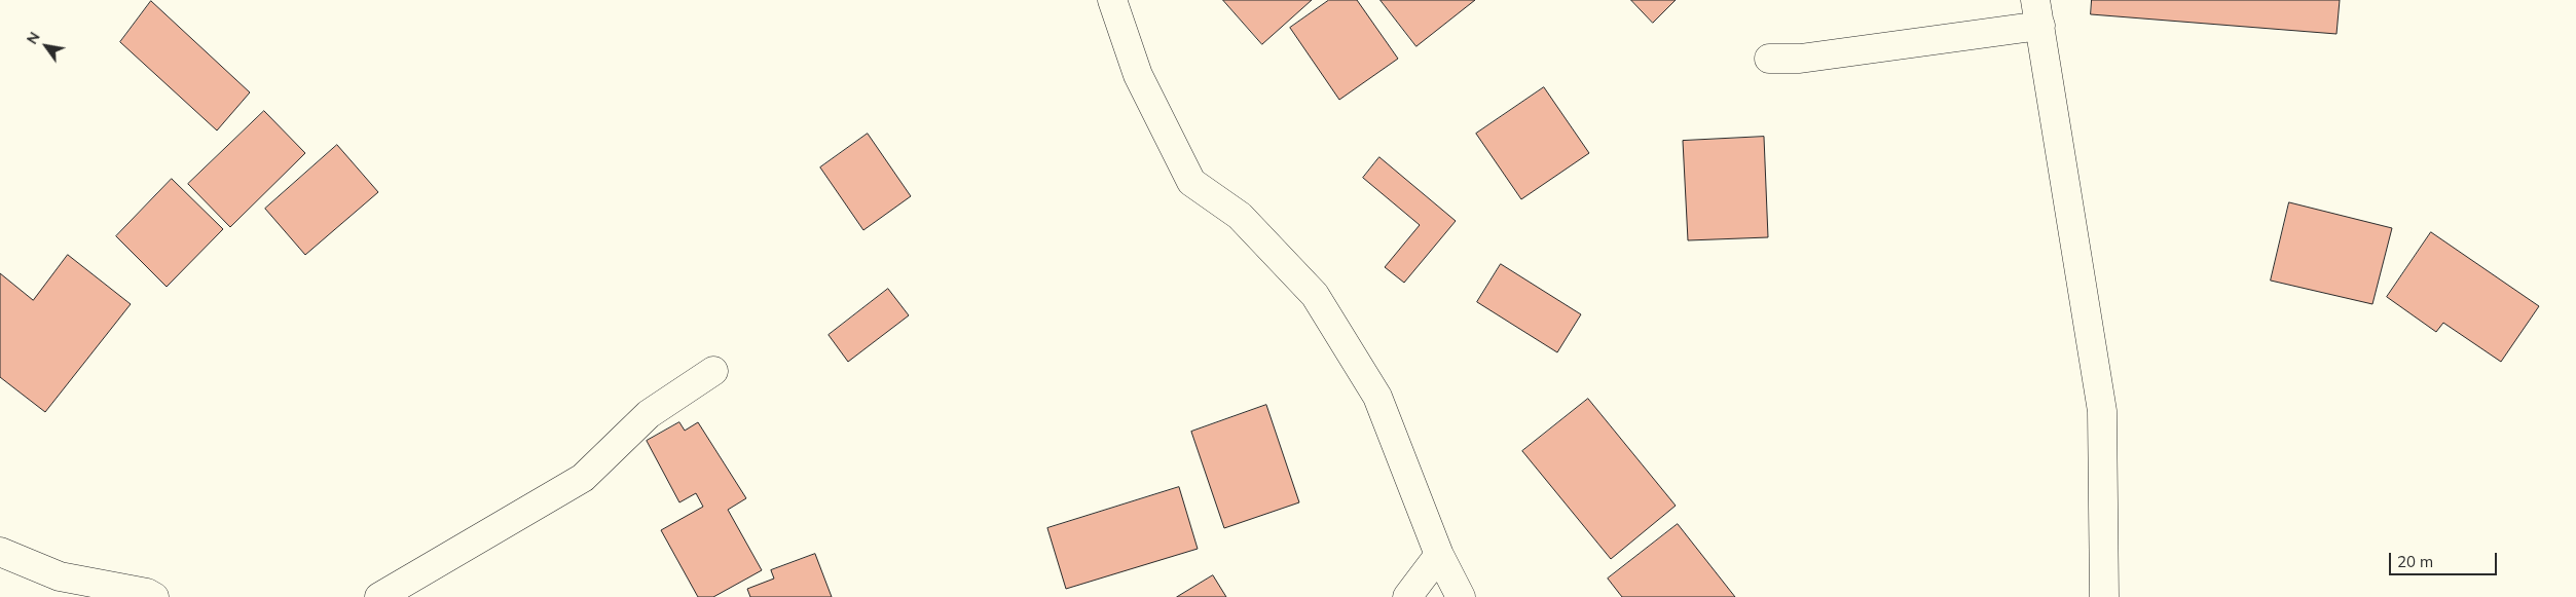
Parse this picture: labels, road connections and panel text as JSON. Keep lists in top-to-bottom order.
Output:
{
  "scale_bar": "20 m",
  "north": "top left"
}
